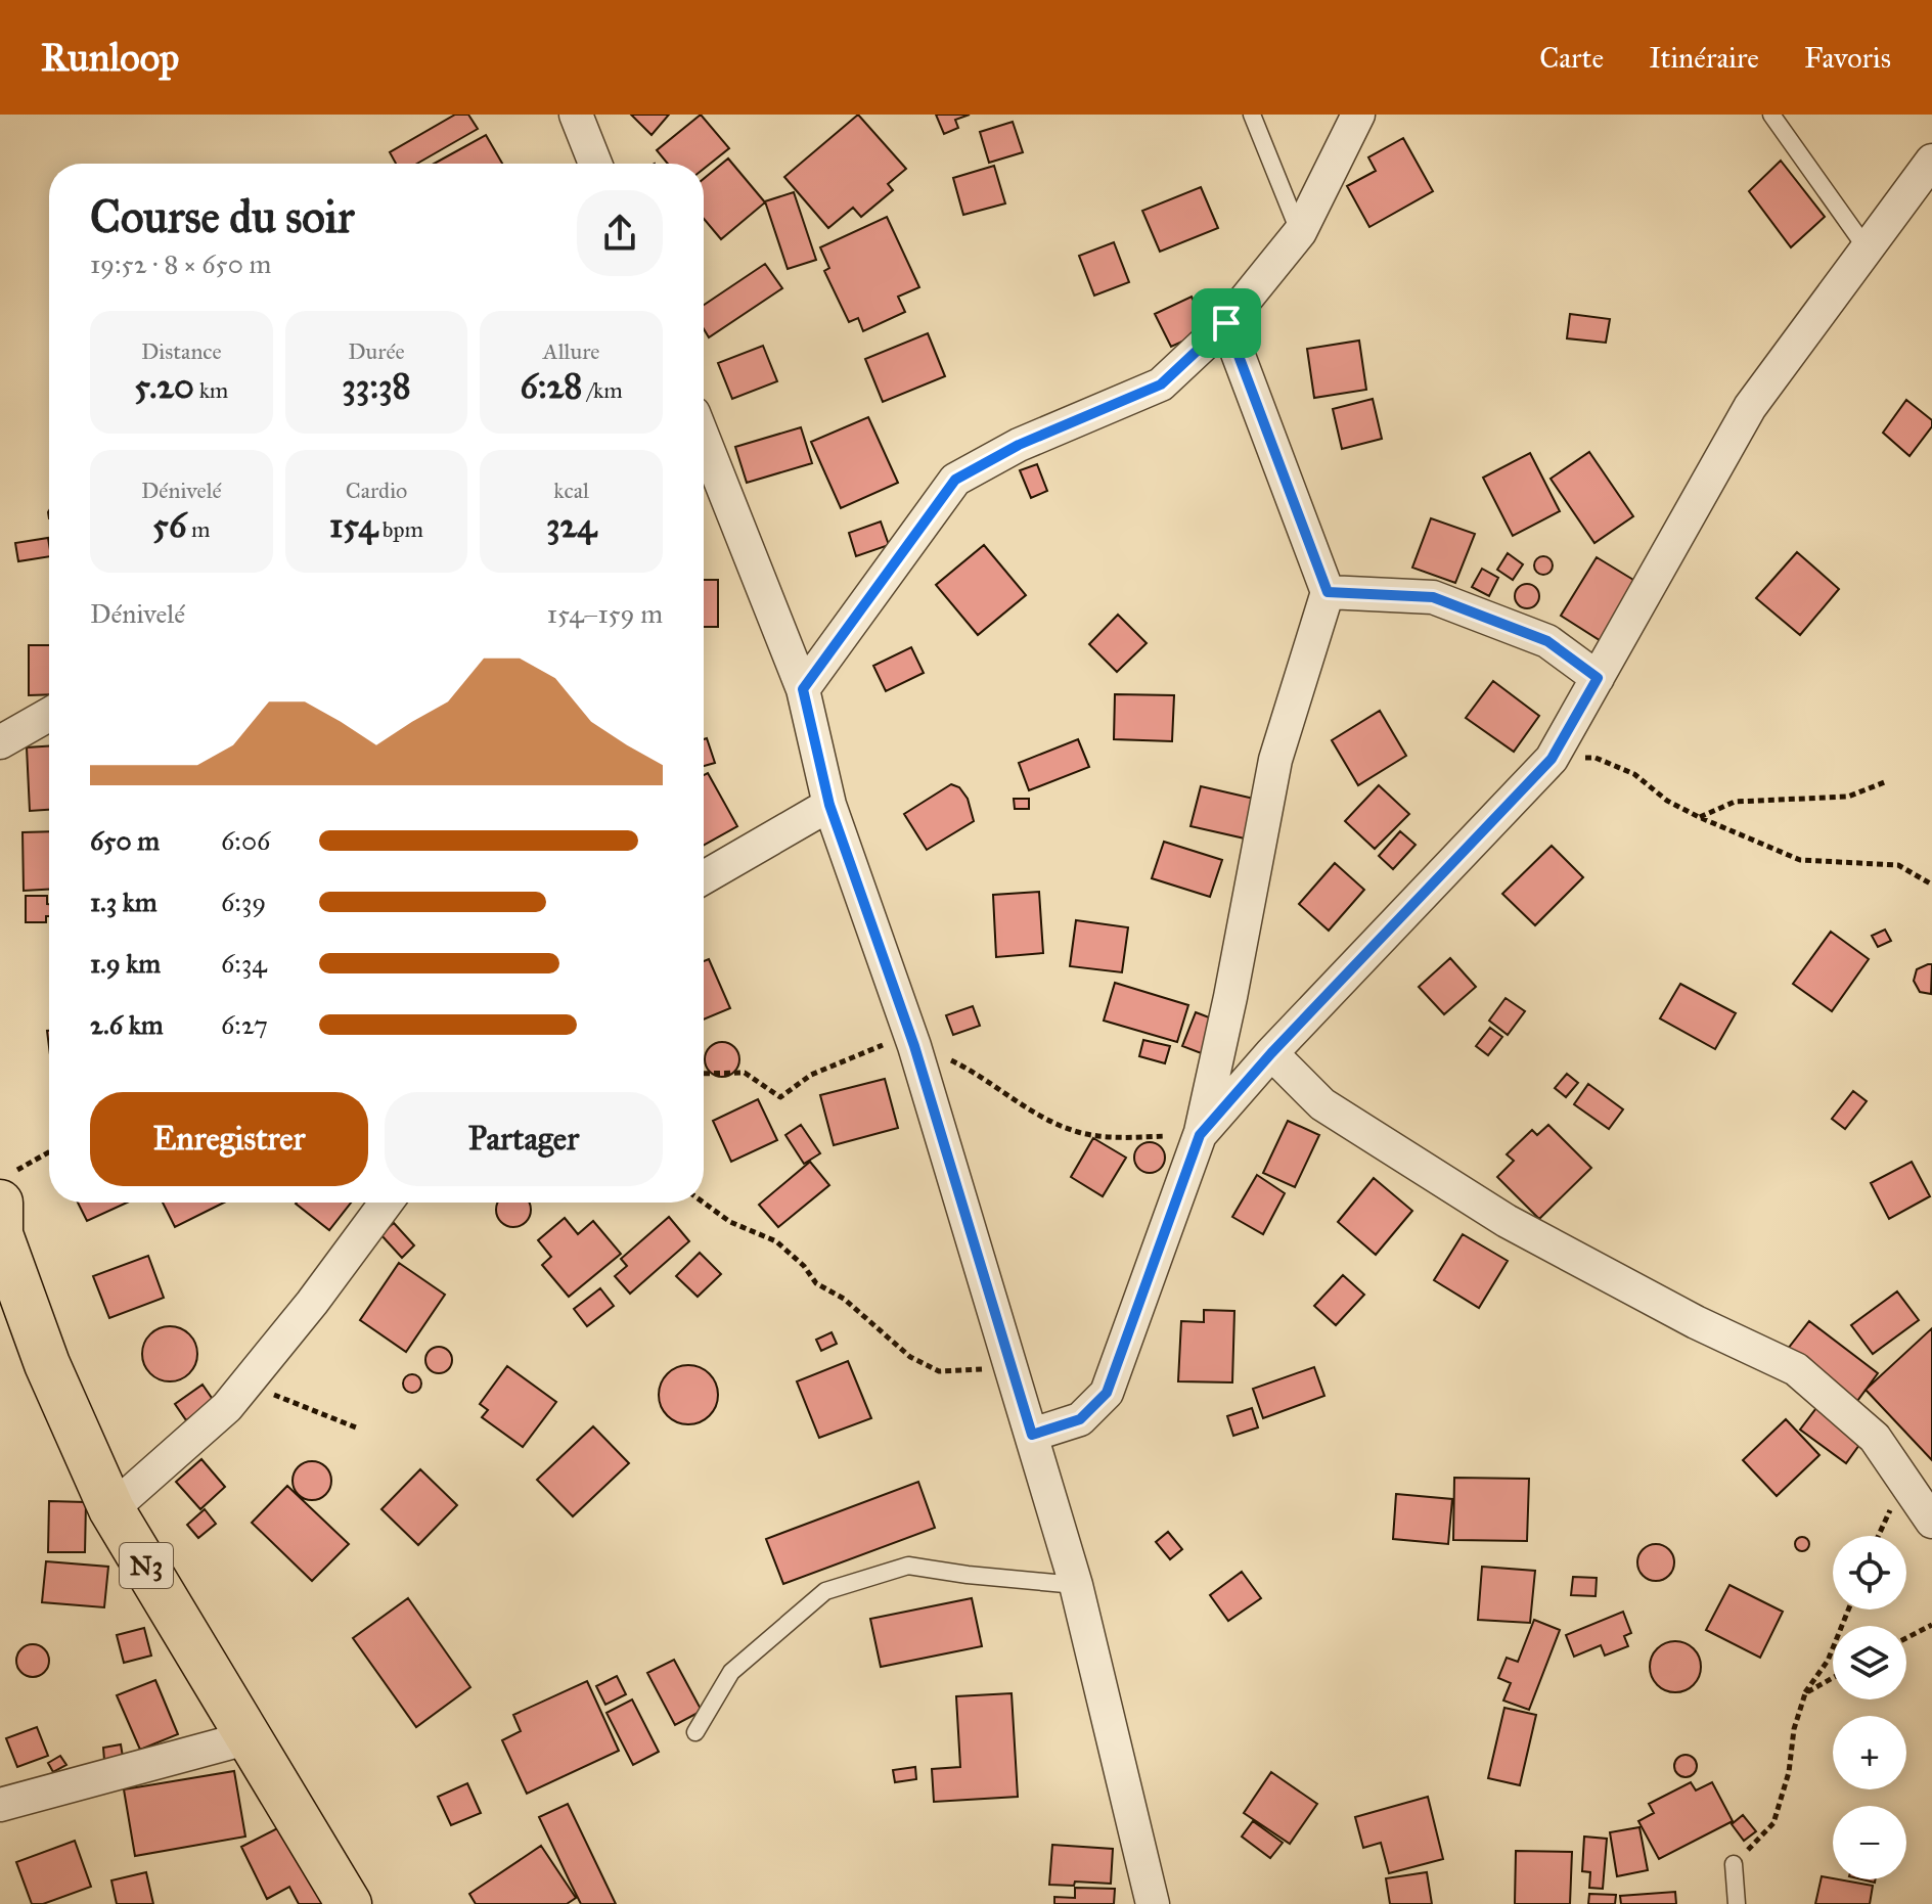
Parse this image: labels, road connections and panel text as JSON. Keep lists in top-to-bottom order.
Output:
{
  "streets": {
    "highway": ["N3"]
  },
  "page": {
    "header": "Runloop",
    "nav": ["Carte", "Itinéraire", "Favoris"],
    "heading": ["Course du soir", "19:52 · 8 × 650 m"],
    "stats": [
      ["Distance", "5.20 km"],
      ["Durée", "33:38"],
      ["Allure", "6:28 /km"],
      ["Dénivelé", "56 m"],
      ["Cardio", "154 bpm"],
      ["kcal", "324"]
    ],
    "chart": ["Dénivelé", "154–159 m"],
    "list": [
      {
        "name": "650 m",
        "note": "6:06"
      },
      {
        "name": "1.3 km",
        "note": "6:39"
      },
      {
        "name": "1.9 km",
        "note": "6:34"
      },
      {
        "name": "2.6 km",
        "note": "6:27"
      }
    ],
    "buttons": ["Enregistrer", "Partager"],
    "map_buttons": ["+", "−"]
  }
}
